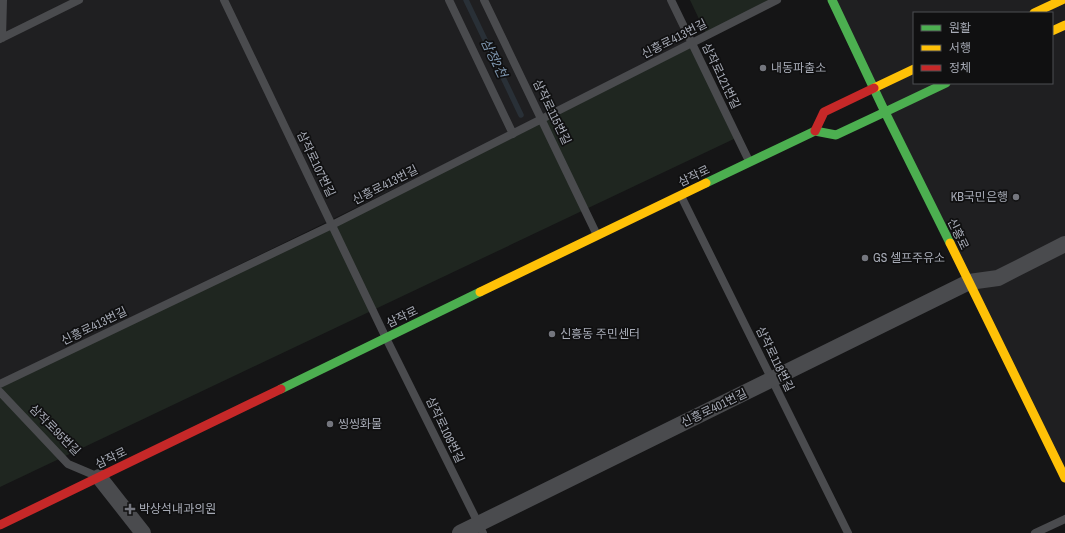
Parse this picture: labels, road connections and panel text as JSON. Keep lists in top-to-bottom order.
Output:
{
  "streets": {
    "street": ["삼작로", "신흥로", "신흥로401번길"],
    "lane": [
      "신흥로413번길",
      "삼작로121번길",
      "삼작로115번길",
      "삼작로107번길",
      "삼작로118번길",
      "삼작로95번길",
      "삼작로108번길"
    ]
  },
  "crossings": [
    ["신흥로413번길", "삼작로121번길"],
    ["신흥로413번길", "삼작로115번길"],
    ["신흥로413번길", "삼작로107번길"],
    ["삼작로121번길", "삼작로"],
    ["삼작로115번길", "삼작로"],
    ["삼작로107번길", "삼작로"],
    ["삼작로107번길", "삼작로108번길"],
    ["삼작로", "삼작로118번길"],
    ["삼작로", "삼작로95번길"],
    ["삼작로", "삼작로108번길"],
    ["신흥로", "신흥로401번길"],
    ["삼작로118번길", "신흥로401번길"],
    ["신흥로401번길", "삼작로108번길"]
  ],
  "water": ["삼정2천"],
  "places": {
    "other": [
      "내동파출소",
      "KB국민은행",
      "GS 셀프주유소",
      "신흥동 주민센터",
      "씽씽화물"
    ],
    "health": ["박상석내과의원"]
  },
  "legend": ["원활", "서행", "정체"]
}
